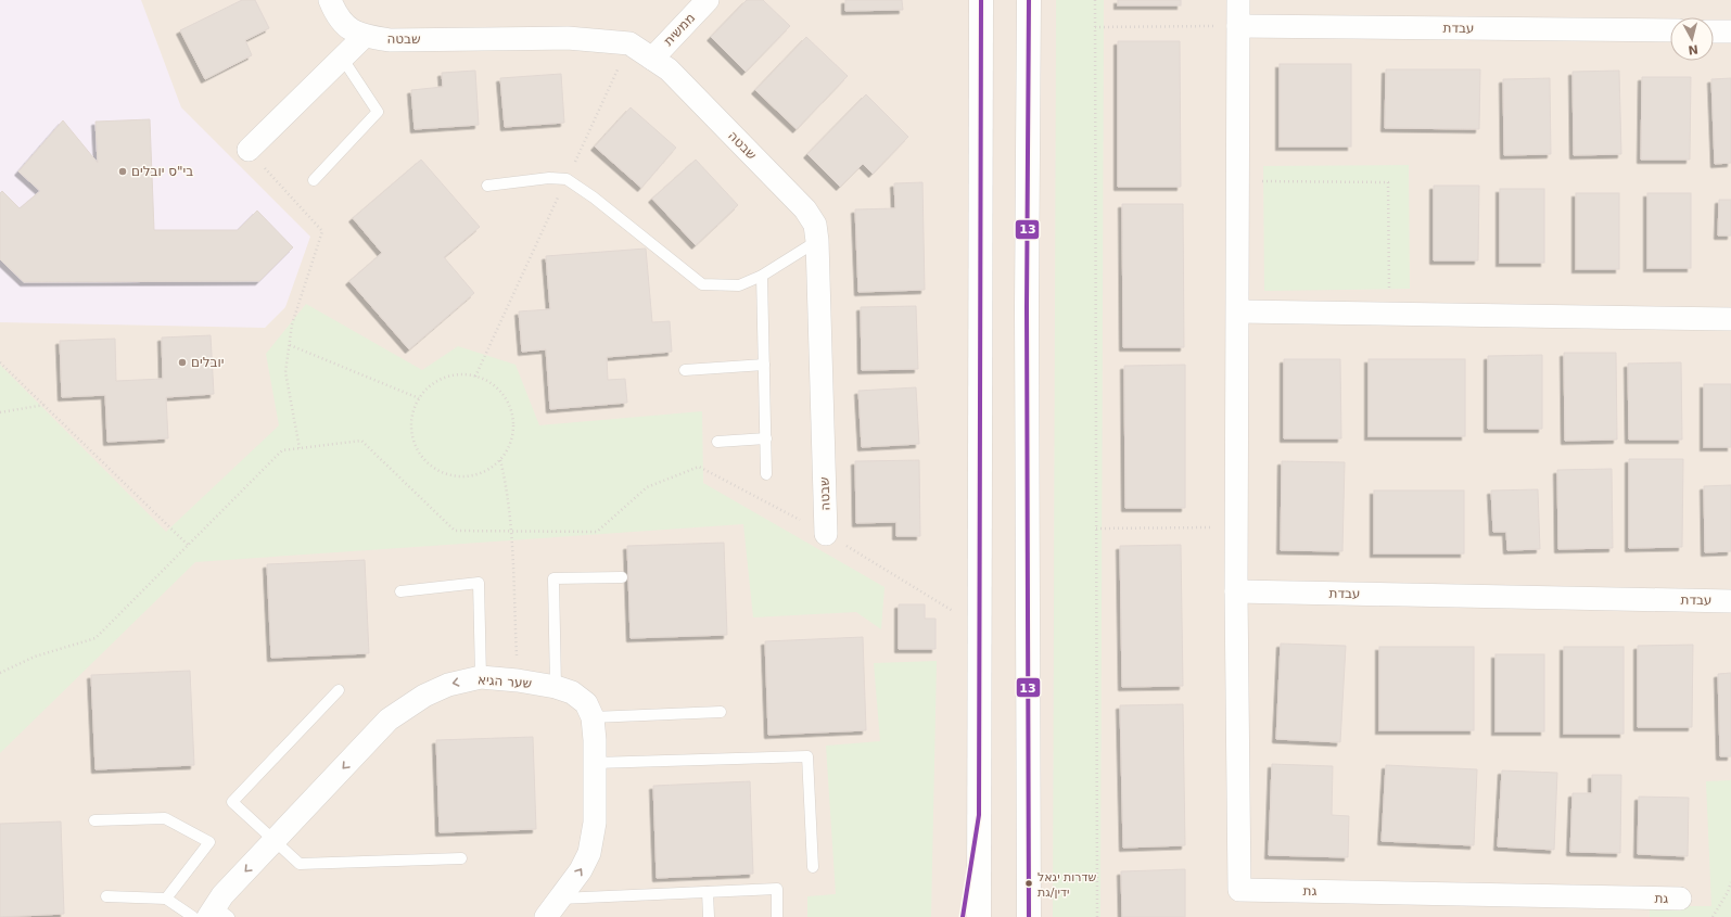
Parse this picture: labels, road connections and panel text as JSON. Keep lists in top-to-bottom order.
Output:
{
  "streets": {
    "street": [
      "עבדת",
      "ממשית",
      "שבטה",
      "שער הגיא",
      "גת"
    ]
  },
  "crossings": [
    ["עבדת", "גת"],
    ["ממשית", "שבטה"]
  ],
  "places": ["בי\"ס יובלים", "יובלים", "שדרות יגאל ידין/גת"],
  "lines": ["transit line 13"],
  "north": "bottom"
}
